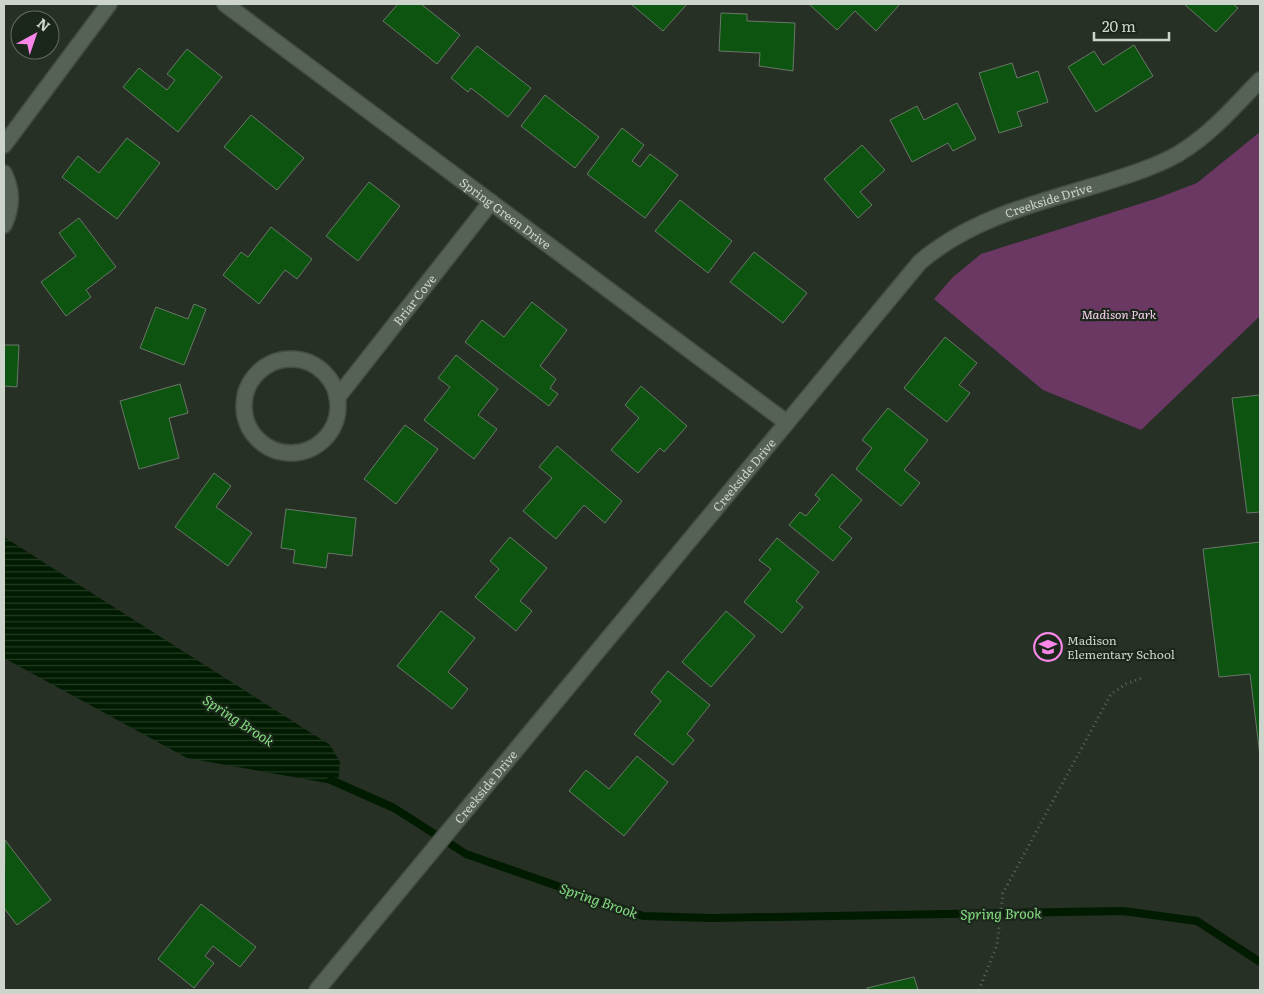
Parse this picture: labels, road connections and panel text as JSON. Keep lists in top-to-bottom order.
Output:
{
  "streets": {
    "street": ["Creekside Drive", "Spring Green Drive", "Briar Cove"]
  },
  "crossings": [
    ["Creekside Drive", "Spring Green Drive"],
    ["Spring Green Drive", "Briar Cove"]
  ],
  "water": ["Spring Brook"],
  "parks": ["Madison Park"],
  "places": {
    "school or university": ["Madison Elementary School"]
  },
  "scale_bar": "20 m",
  "north": "top right"
}
